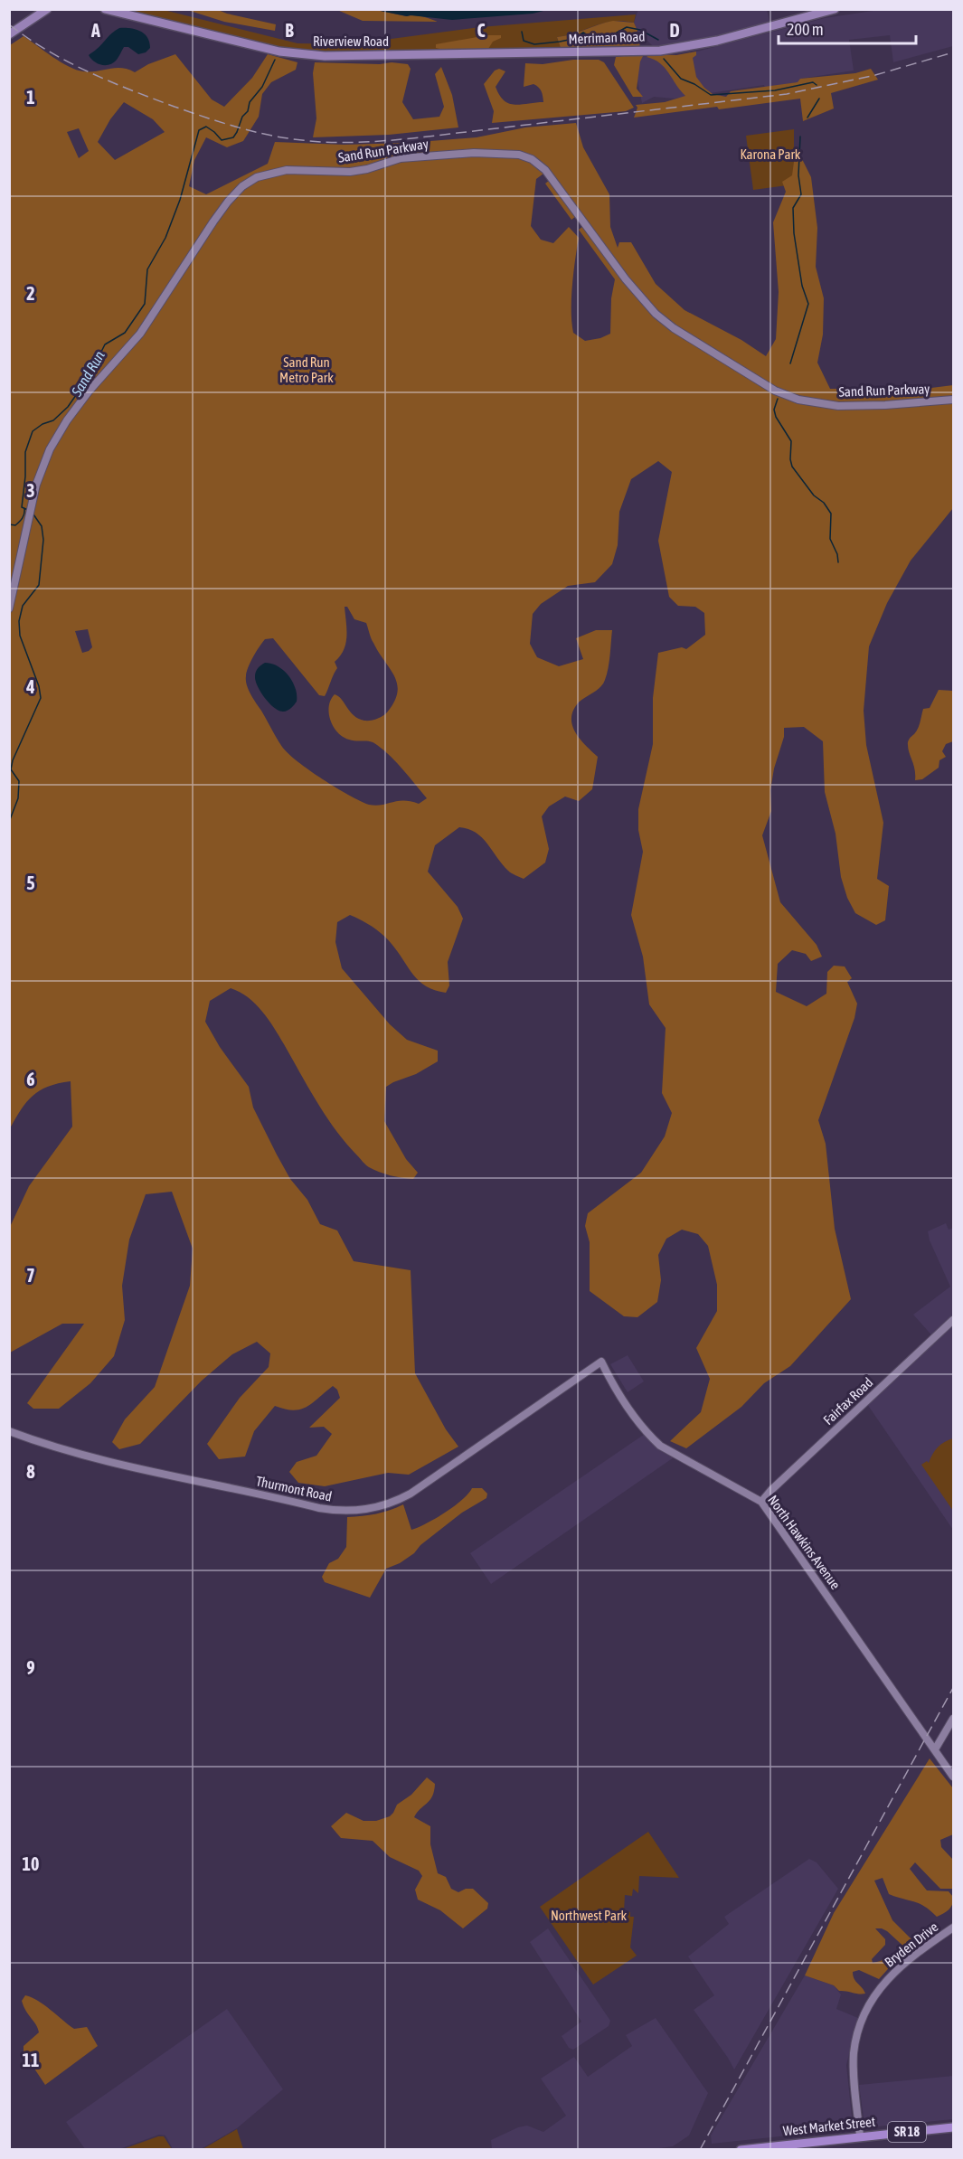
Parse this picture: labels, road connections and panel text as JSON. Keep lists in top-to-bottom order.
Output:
{
  "streets": {
    "main road": [
      "Merriman Road",
      "Riverview Road",
      "West Market Street",
      "SR 18"
    ],
    "street": [
      "Sand Run Parkway",
      "Fairfax Road",
      "Thurmont Road",
      "North Hawkins Avenue",
      "Bryden Drive"
    ]
  },
  "crossings": [
    ["Merriman Road", "Riverview Road"],
    ["Fairfax Road", "North Hawkins Avenue"],
    ["Thurmont Road", "North Hawkins Avenue"],
    ["Bryden Drive", "West Market Street"]
  ],
  "water": ["Sand Run"],
  "parks": ["Karona Park", "Sand Run Metro Park", "Northwest Park"],
  "scale_bar": "200 m",
  "grid": {
    "columns": [
      "A",
      "B",
      "C",
      "D"
    ],
    "rows": [
      "1",
      "2",
      "3",
      "4",
      "5",
      "6",
      "7",
      "8",
      "9",
      "10",
      "11"
    ]
  }
}
